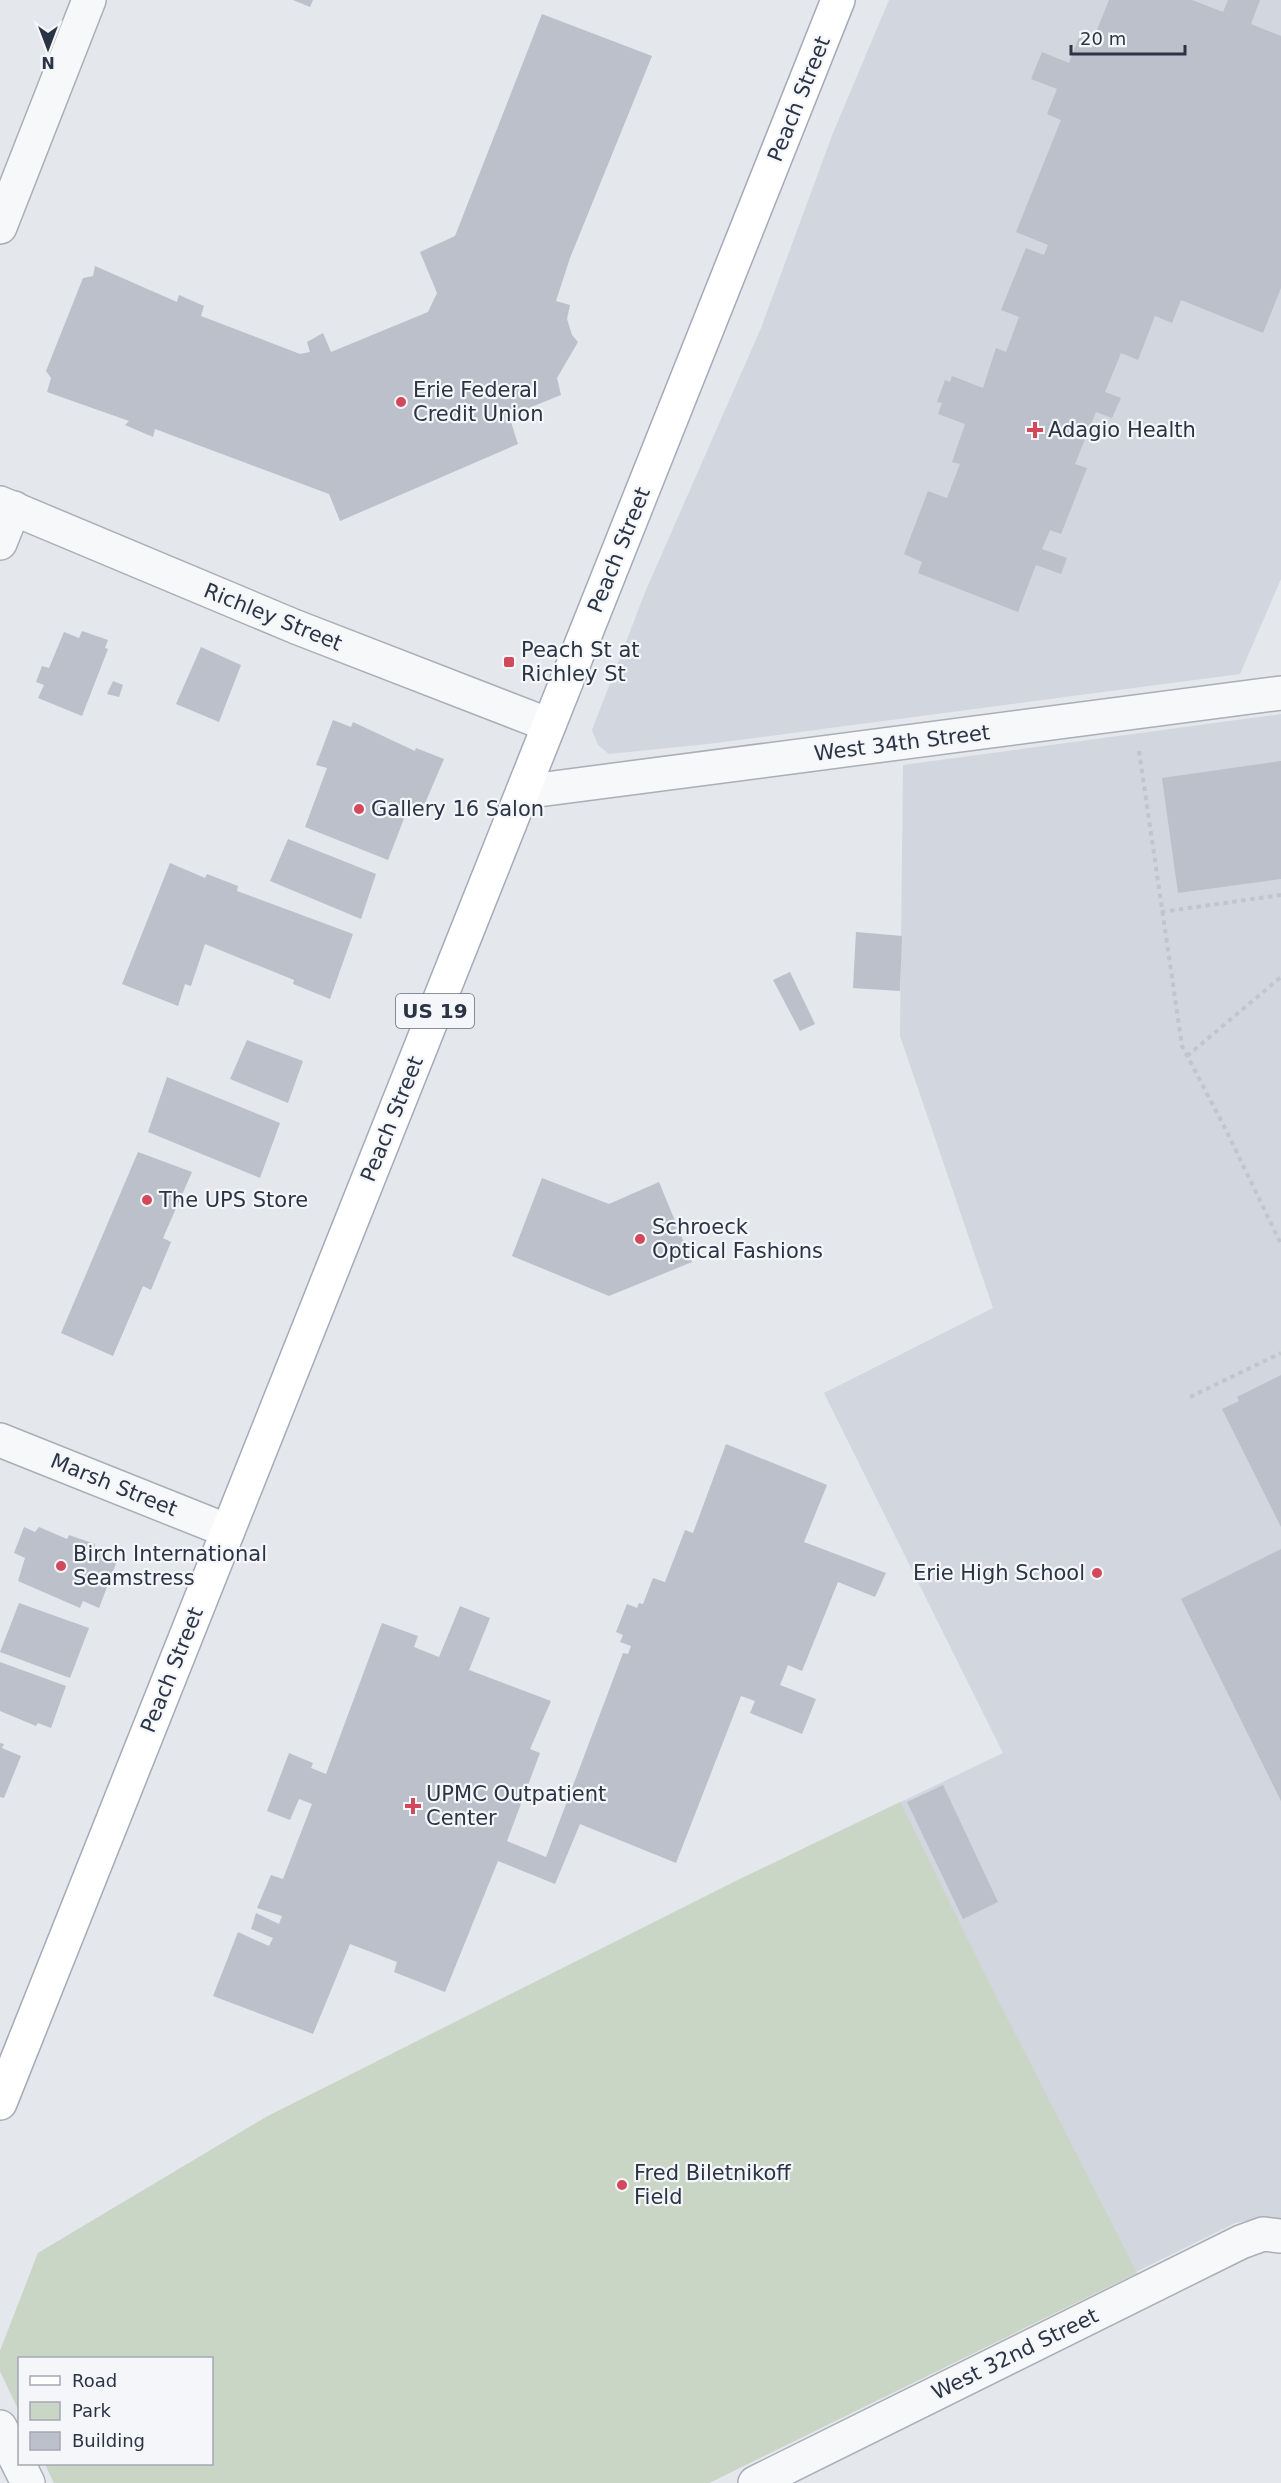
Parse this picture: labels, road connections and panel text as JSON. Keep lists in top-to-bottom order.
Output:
{
  "streets": {
    "main road": ["Peach Street", "US 19"],
    "street": [
      "Richley Street",
      "West 34th Street",
      "Marsh Street",
      "West 32nd Street"
    ]
  },
  "crossings": [
    ["Peach Street", "Richley Street"],
    ["Peach Street", "West 34th Street"],
    ["Peach Street", "Marsh Street"]
  ],
  "places": {
    "other": [
      "Erie Federal Credit Union",
      "Gallery 16 Salon",
      "The UPS Store",
      "Schroeck Optical Fashions",
      "Birch International Seamstress",
      "Erie High School",
      "Fred Biletnikoff Field"
    ],
    "health": ["Adagio Health", "UPMC Outpatient Center"],
    "transit": ["Peach St at Richley St"]
  },
  "legend": ["Road", "Park", "Building"],
  "scale_bar": "20 m",
  "north": "bottom"
}
